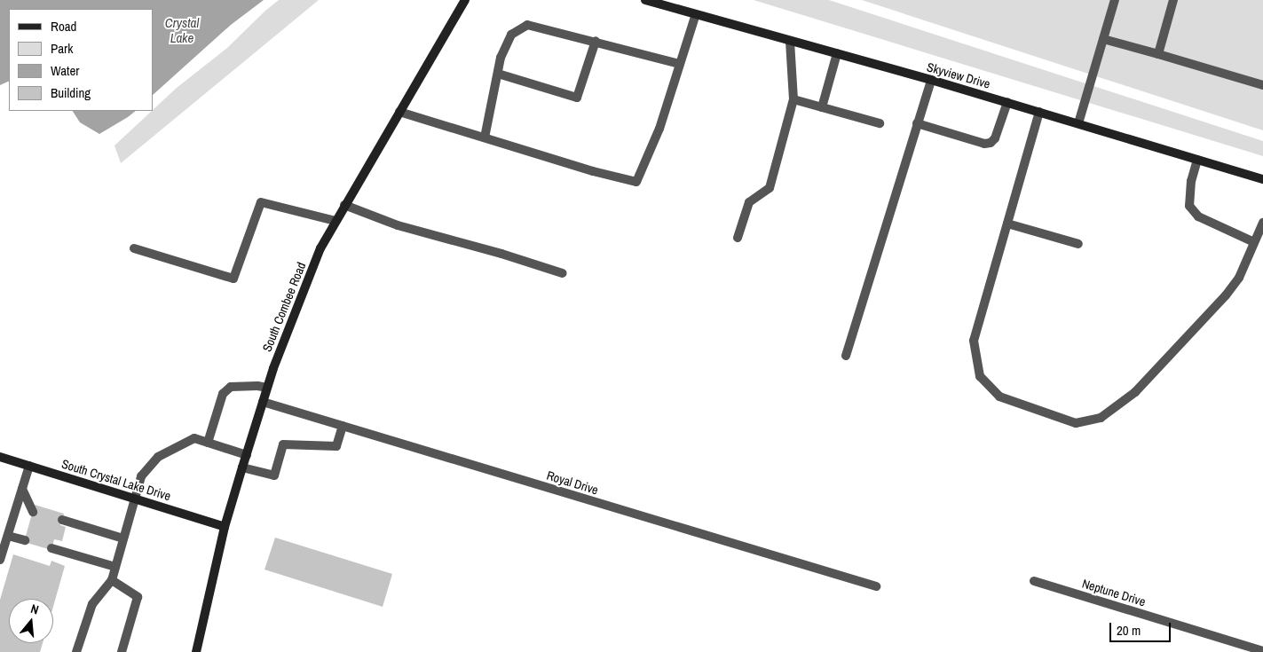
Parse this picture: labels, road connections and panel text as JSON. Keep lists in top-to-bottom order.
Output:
{
  "streets": {
    "street": [
      "Skyview Drive",
      "South Combee Road",
      "South Crystal Lake Drive",
      "Royal Drive",
      "Neptune Drive"
    ]
  },
  "crossings": [
    ["South Combee Road", "South Crystal Lake Drive"],
    ["South Combee Road", "Royal Drive"]
  ],
  "water": ["Crystal Lake"],
  "legend": [
    "Road",
    "Park",
    "Water",
    "Building"
  ],
  "scale_bar": "20 m",
  "north": "top"
}
